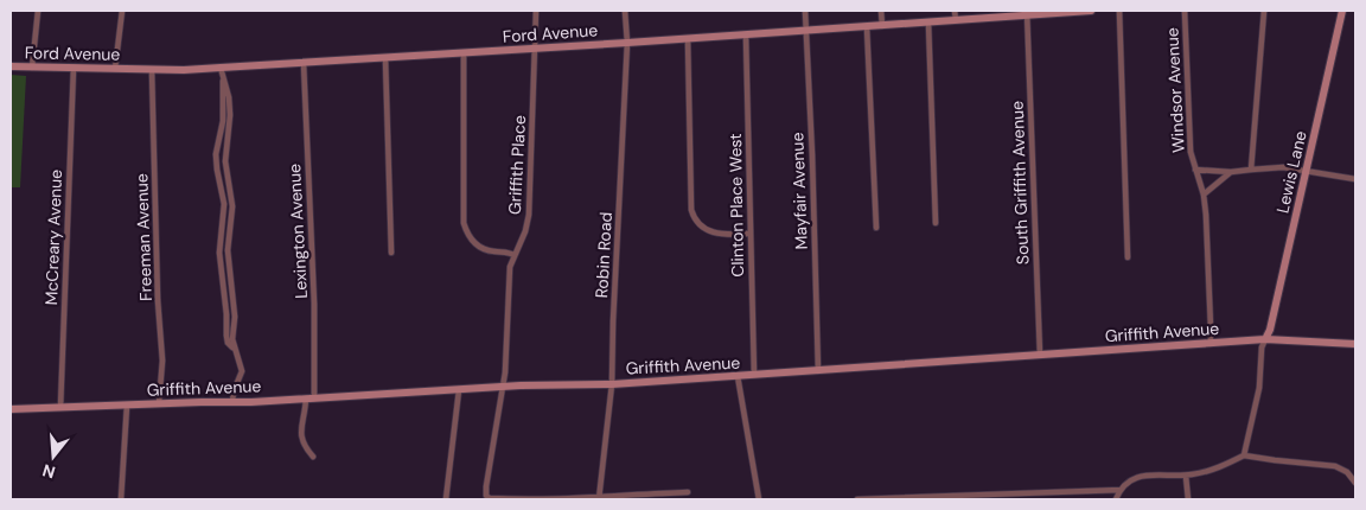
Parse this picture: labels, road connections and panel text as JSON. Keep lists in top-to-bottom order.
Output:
{
  "streets": {
    "street": [
      "Ford Avenue",
      "Windsor Avenue",
      "Griffith Place",
      "Lewis Lane",
      "South Griffith Avenue",
      "Mayfair Avenue",
      "Clinton Place West",
      "Lexington Avenue",
      "McCreary Avenue",
      "Freeman Avenue",
      "Robin Road",
      "Griffith Avenue"
    ]
  },
  "crossings": [
    ["Ford Avenue", "Griffith Place"],
    ["Ford Avenue", "South Griffith Avenue"],
    ["Ford Avenue", "Mayfair Avenue"],
    ["Ford Avenue", "Clinton Place West"],
    ["Ford Avenue", "Lexington Avenue"],
    ["Ford Avenue", "McCreary Avenue"],
    ["Ford Avenue", "Freeman Avenue"],
    ["Ford Avenue", "Robin Road"],
    ["Windsor Avenue", "Griffith Avenue"],
    ["Griffith Place", "Robin Road"],
    ["Griffith Place", "Griffith Avenue"],
    ["Lewis Lane", "Griffith Avenue"],
    ["South Griffith Avenue", "Griffith Avenue"],
    ["Mayfair Avenue", "Griffith Avenue"],
    ["Clinton Place West", "Griffith Avenue"],
    ["Lexington Avenue", "Griffith Avenue"],
    ["McCreary Avenue", "Griffith Avenue"],
    ["Freeman Avenue", "Griffith Avenue"],
    ["Robin Road", "Griffith Avenue"]
  ],
  "north": "bottom"
}
